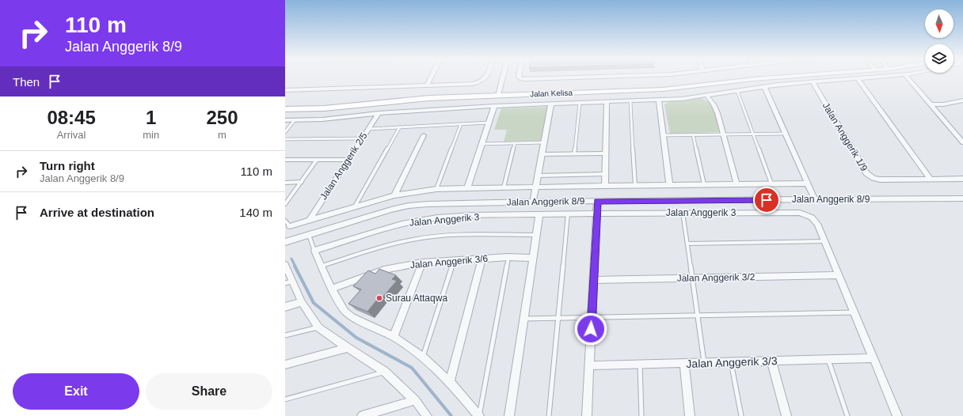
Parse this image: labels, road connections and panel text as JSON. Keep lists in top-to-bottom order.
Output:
{
  "streets": {
    "main road": ["Jalan Kelisa"],
    "street": [
      "Jalan Anggerik 1/9",
      "Jalan Anggerik 2/5",
      "Jalan Anggerik 8/9",
      "Jalan Anggerik 3",
      "Jalan Anggerik 3/6",
      "Jalan Anggerik 3/2",
      "Jalan Anggerik 3/3"
    ]
  },
  "places": ["Surau Attaqwa"],
  "north": "bottom",
  "page": {
    "turn": ["110 m", "Jalan Anggerik 8/9"],
    "then": "Then",
    "eta": [
      "08:45",
      "Arrival",
      "1",
      "min",
      "250",
      "m"
    ],
    "list": [
      {
        "name": "Turn right",
        "note": "Jalan Anggerik 8/9",
        "value": "110 m"
      },
      {
        "name": "Arrive at destination",
        "value": "140 m"
      }
    ],
    "buttons": ["Exit", "Share"]
  }
}
